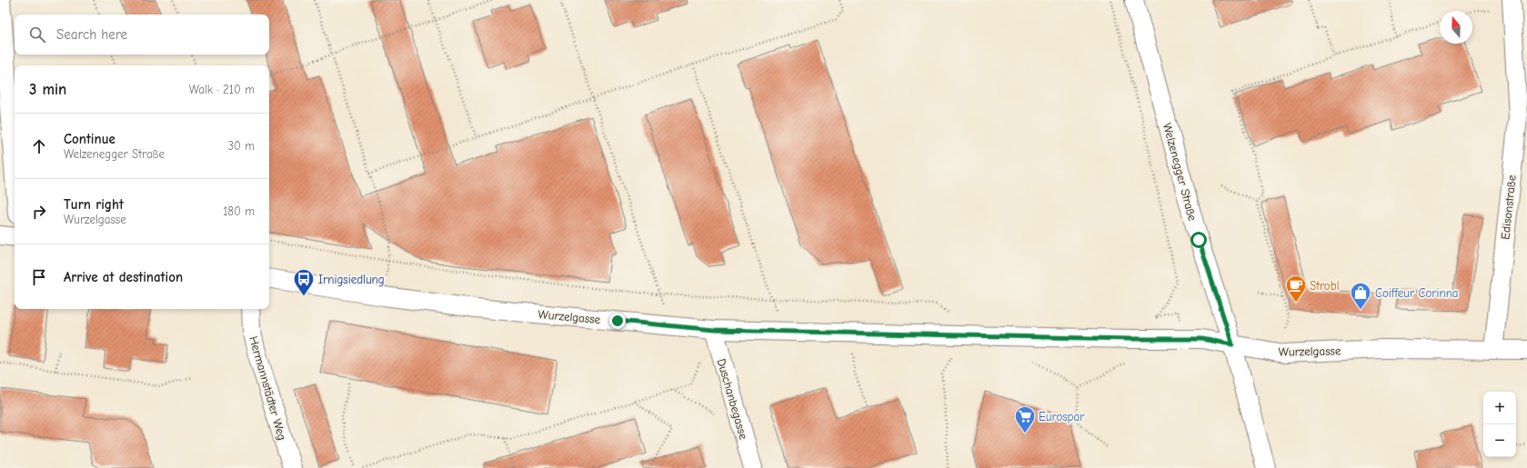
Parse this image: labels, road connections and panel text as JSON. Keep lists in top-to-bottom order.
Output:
{
  "streets": {
    "street": [
      "Welzenegger Straße",
      "Edisonstraße",
      "Wurzelgasse",
      "Hermannstädter Weg",
      "Duschanbegasse"
    ]
  },
  "crossings": [
    ["Welzenegger Straße", "Wurzelgasse"],
    ["Edisonstraße", "Wurzelgasse"],
    ["Wurzelgasse", "Duschanbegasse"]
  ],
  "places": {
    "bus stop": ["Irnigsiedlung"],
    "cafe": ["Strobl"],
    "shop": ["Coiffeur Corinna"],
    "supermarket": ["Eurospar"]
  },
  "north": "top",
  "page": {
    "search": "Search here",
    "heading": ["3 min", "Walk · 210 m"],
    "list": [
      ["Continue", "Welzenegger Straße", "30 m"],
      ["Turn right", "Wurzelgasse", "180 m"],
      "Arrive at destination"
    ],
    "map_buttons": ["+", "−"]
  }
}
